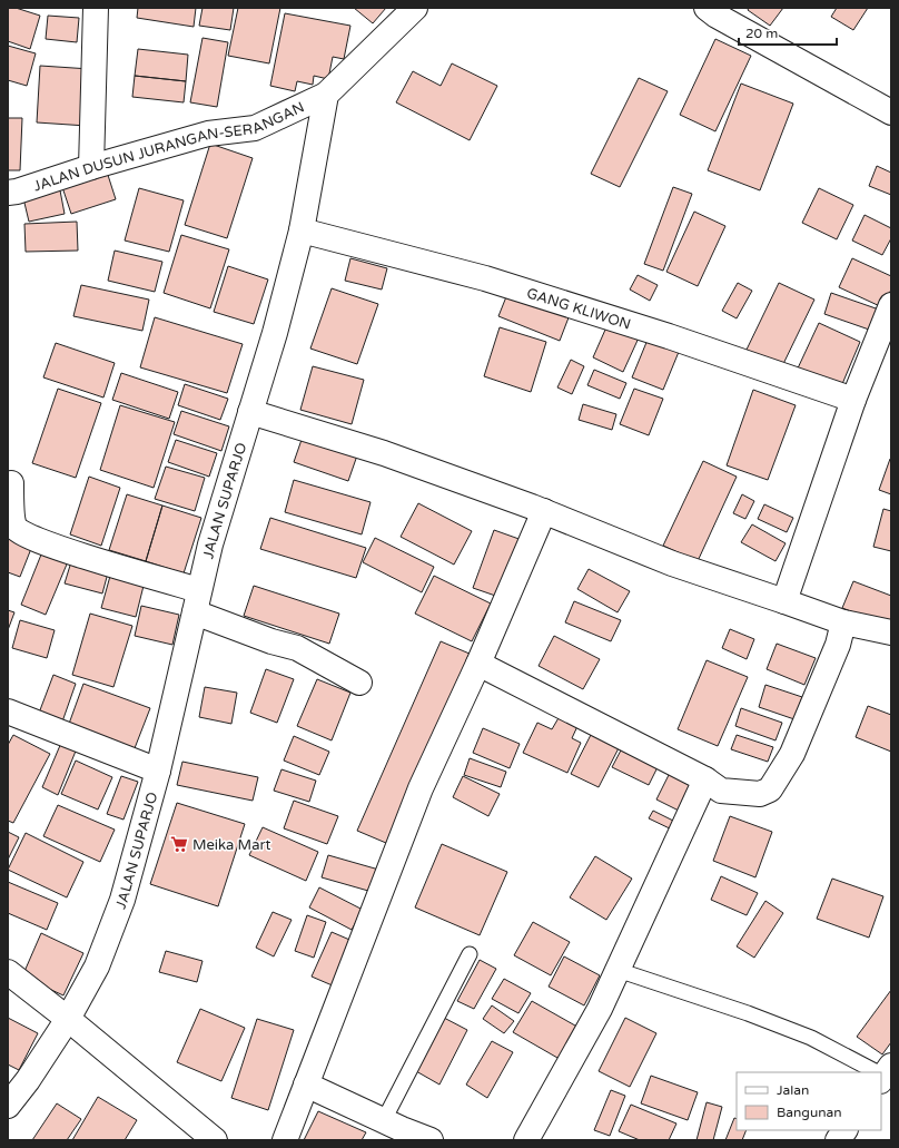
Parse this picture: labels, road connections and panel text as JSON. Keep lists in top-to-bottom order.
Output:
{
  "streets": {
    "street": ["JALAN DUSUN JURANGAN-SERANGAN", "GANG KLIWON", "JALAN SUPARJO"]
  },
  "crossings": [
    ["JALAN DUSUN JURANGAN-SERANGAN", "JALAN SUPARJO"],
    ["GANG KLIWON", "JALAN SUPARJO"]
  ],
  "places": {
    "supermarket": ["Meika Mart"]
  },
  "legend": ["Jalan", "Bangunan"],
  "scale_bar": "20 m"
}
